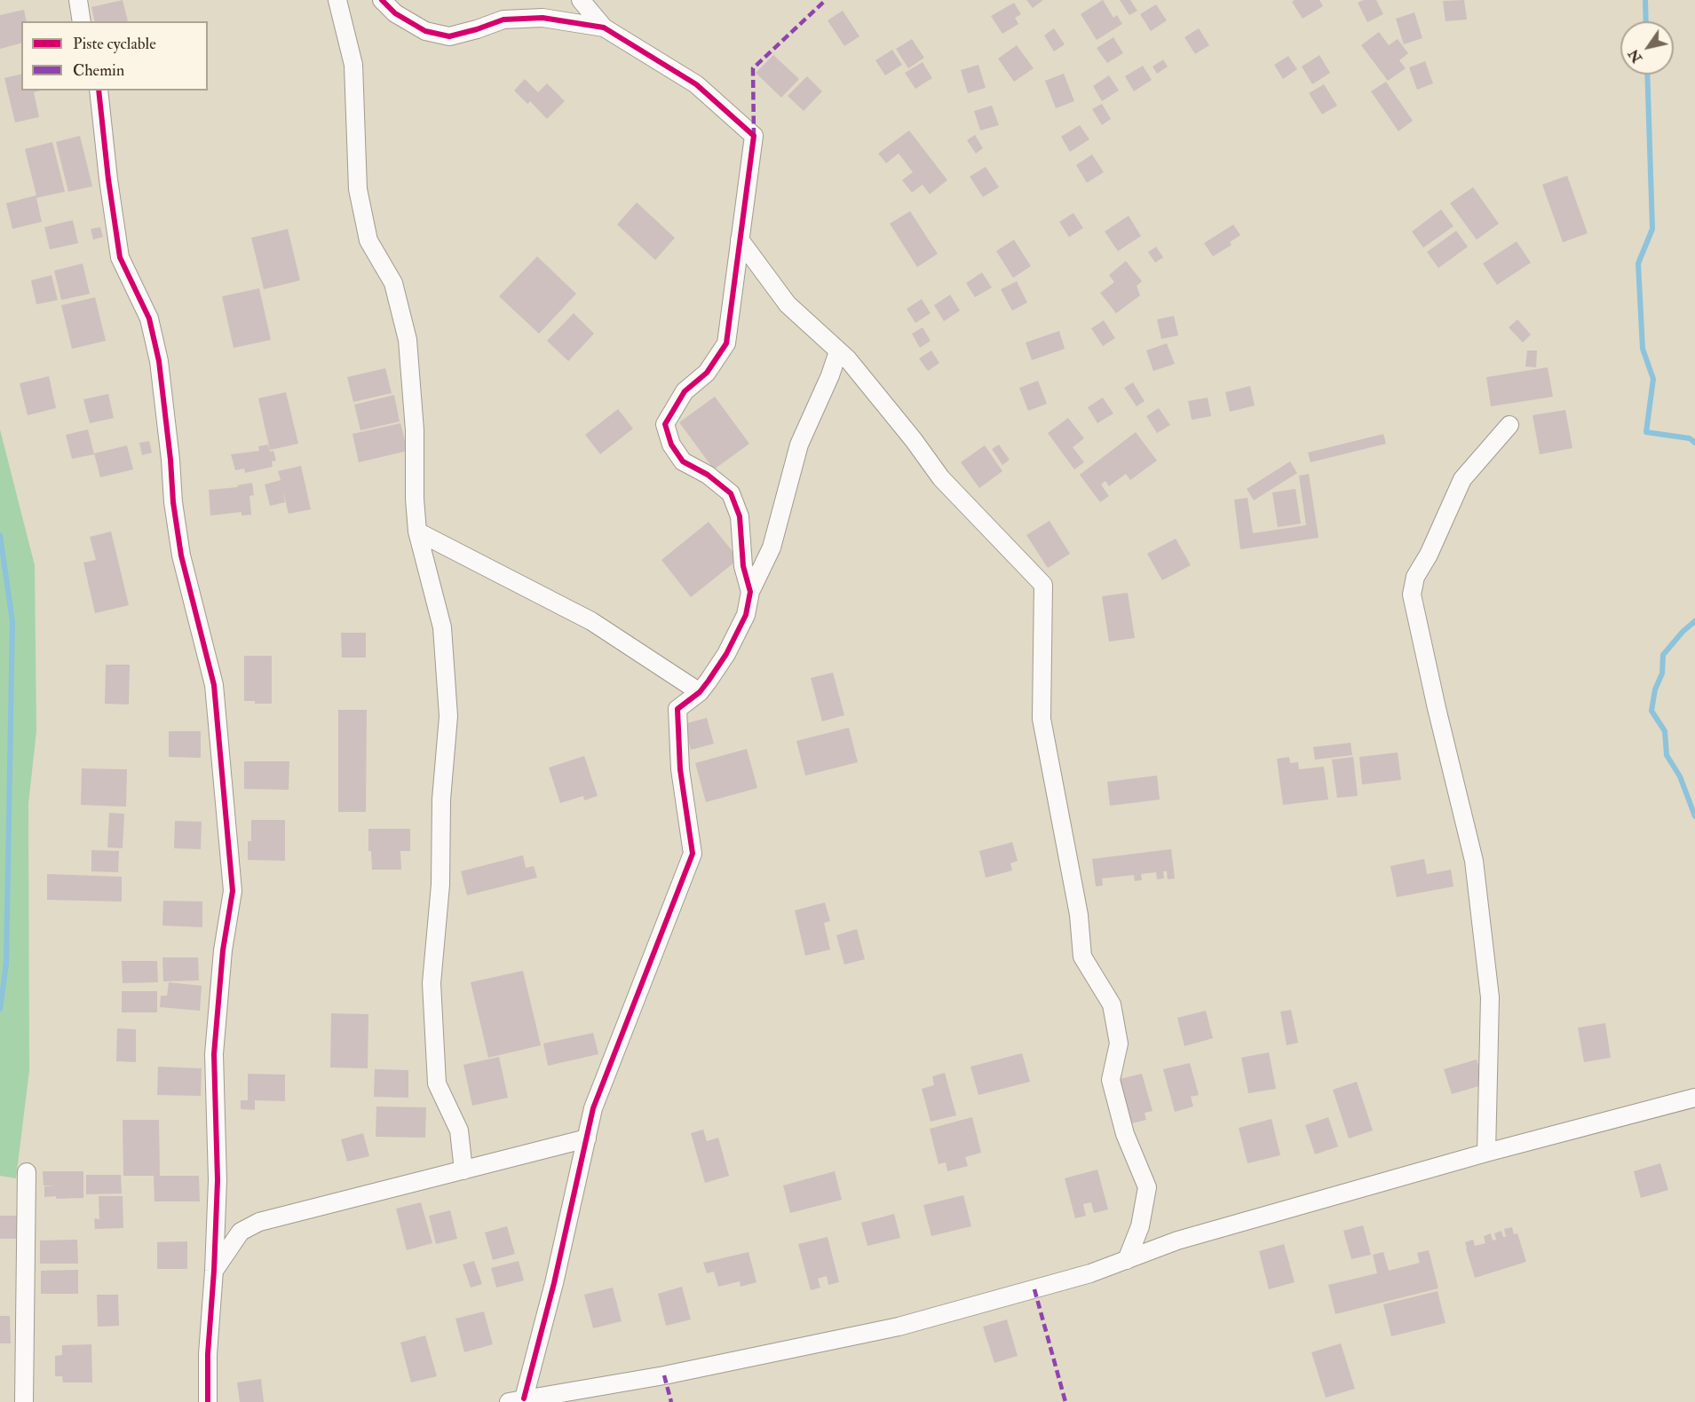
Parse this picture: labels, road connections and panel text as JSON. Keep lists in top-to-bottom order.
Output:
{
  "legend": ["Piste cyclable", "Chemin"],
  "north": "bottom left"
}
